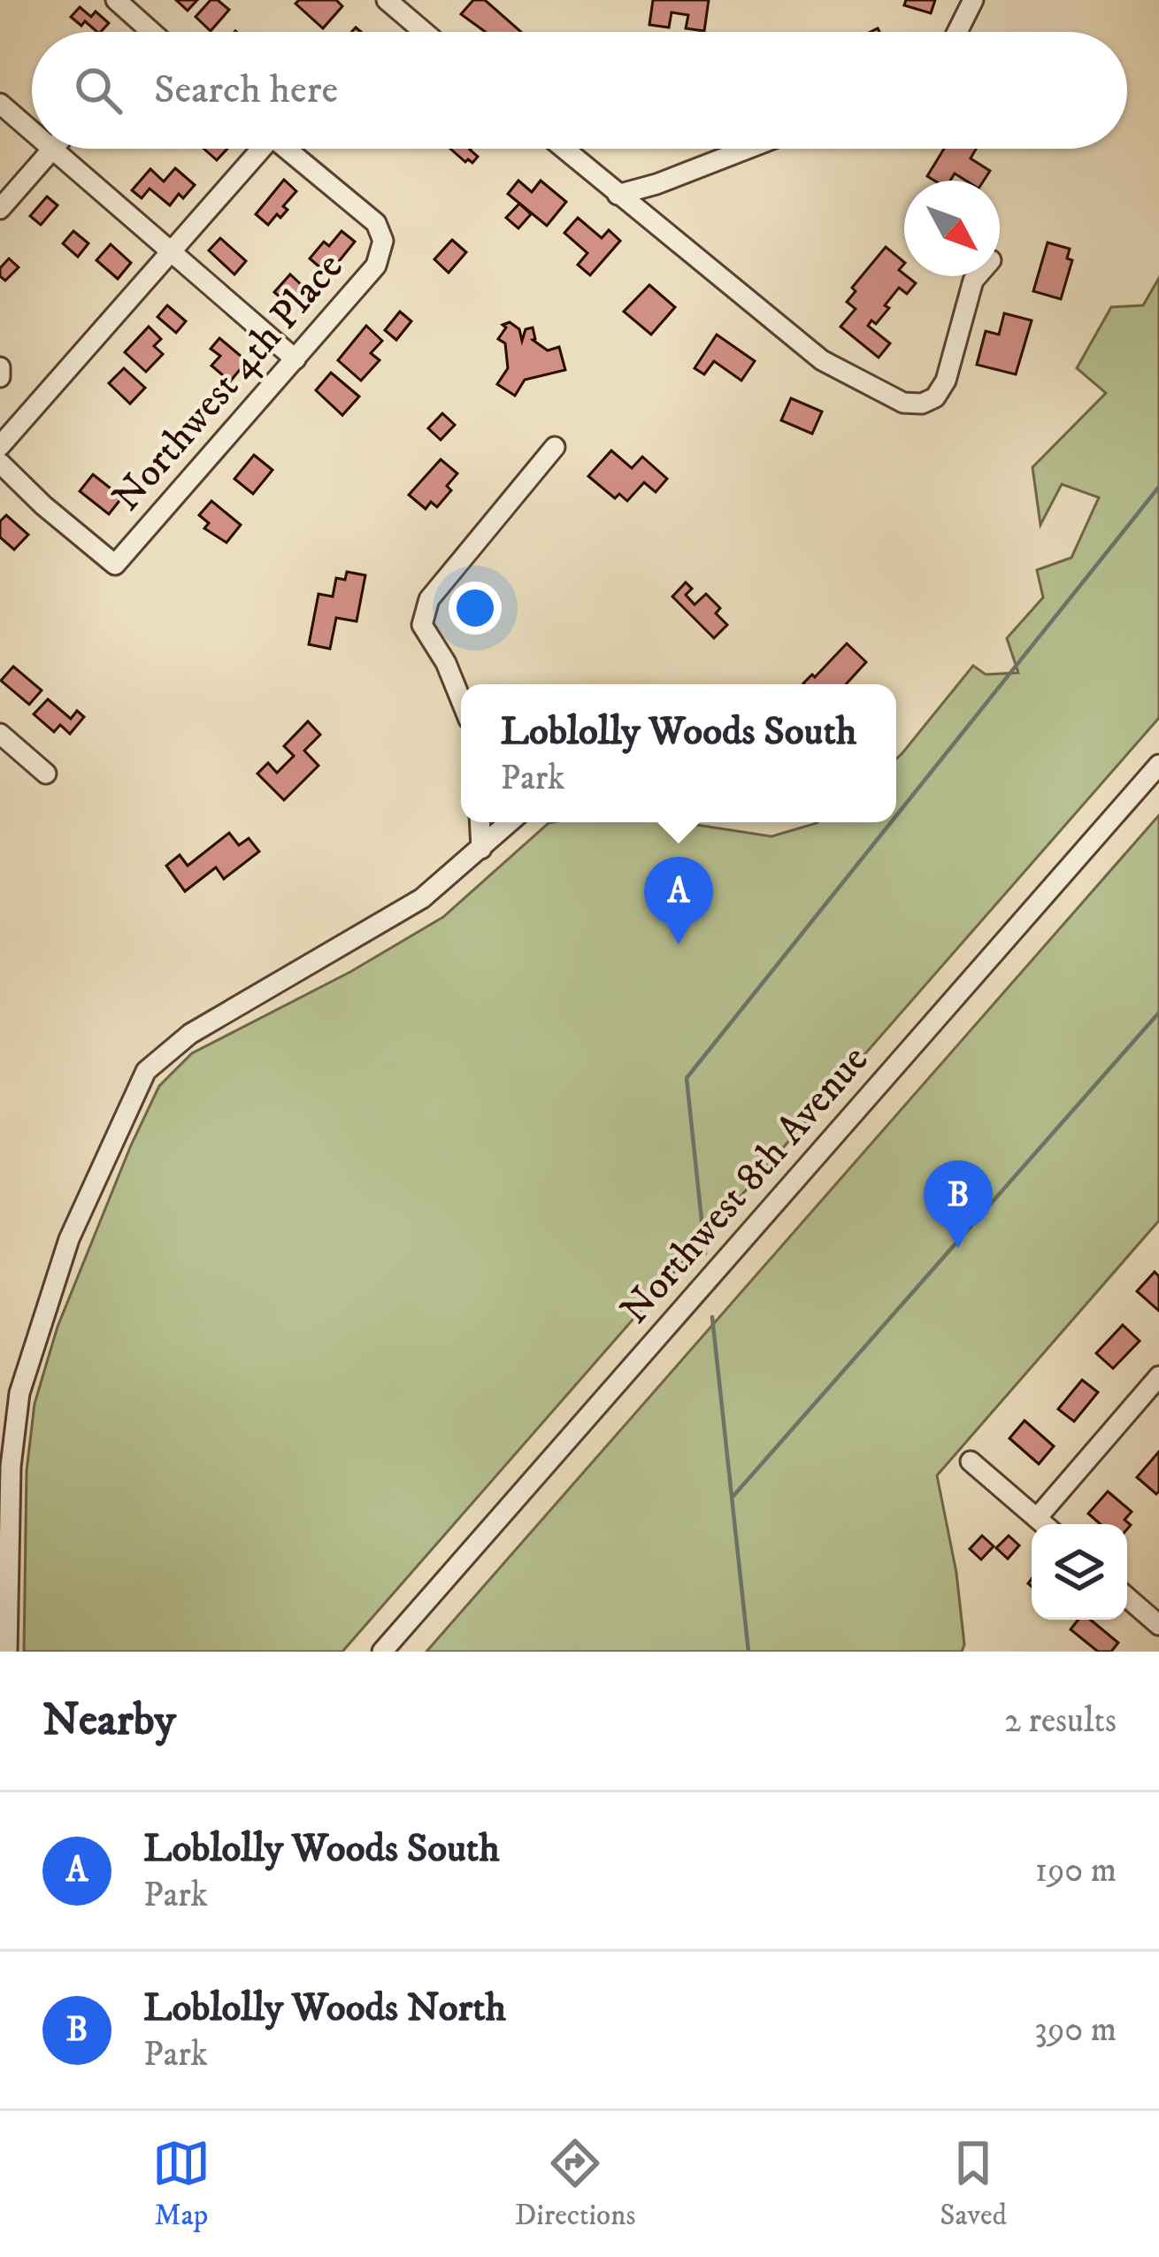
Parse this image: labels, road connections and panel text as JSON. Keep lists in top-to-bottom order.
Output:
{
  "streets": {
    "street": ["Northwest 4th Place", "Northwest 8th Avenue"]
  },
  "north": "bottom right",
  "page": {
    "search": "Search here",
    "popup": ["Loblolly Woods South", "Park"],
    "pins": ["A", "B"],
    "heading": ["Nearby", "2 results"],
    "list": [
      {
        "mark": "A",
        "name": "Loblolly Woods South",
        "note": "Park",
        "value": "190 m"
      },
      {
        "mark": "B",
        "name": "Loblolly Woods North",
        "note": "Park",
        "value": "390 m"
      }
    ],
    "nav": ["Map", "Directions", "Saved"]
  }
}
